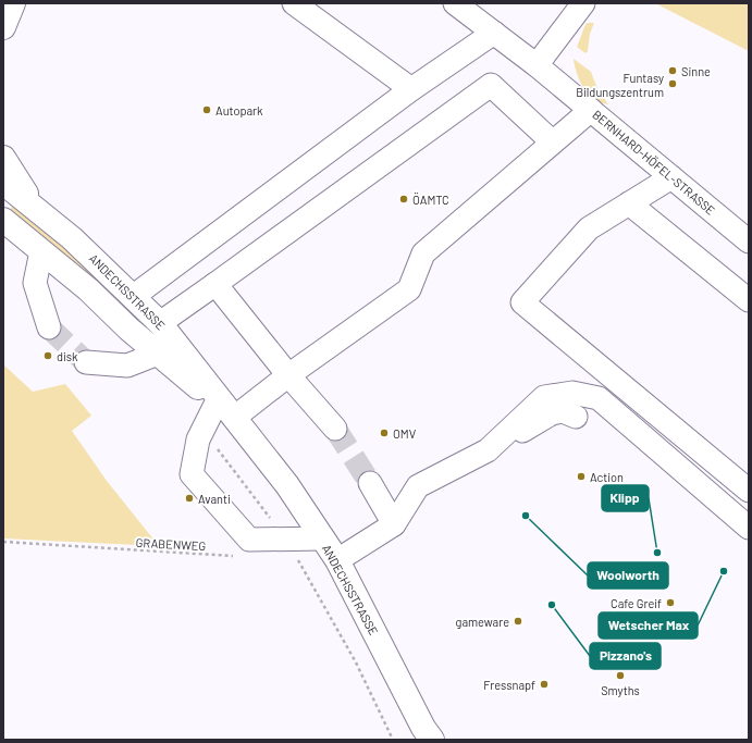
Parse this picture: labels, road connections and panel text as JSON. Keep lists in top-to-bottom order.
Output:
{
  "streets": {
    "main road": ["ANDECHSSTRASSE"],
    "street": ["BERNHARD-HÖFEL-STRASSE"],
    "path": ["GRABENWEG"]
  },
  "places": [
    "Sinne",
    "Funtasy Bildungszentrum",
    "Autopark",
    "ÖAMTC",
    "disk",
    "OMV",
    "Action",
    "Avanti",
    "Woolworth",
    "Klipp",
    "Wetscher Max",
    "Cafe Greif",
    "Pizzano's",
    "gameware",
    "Smyths",
    "Fressnapf"
  ]
}
